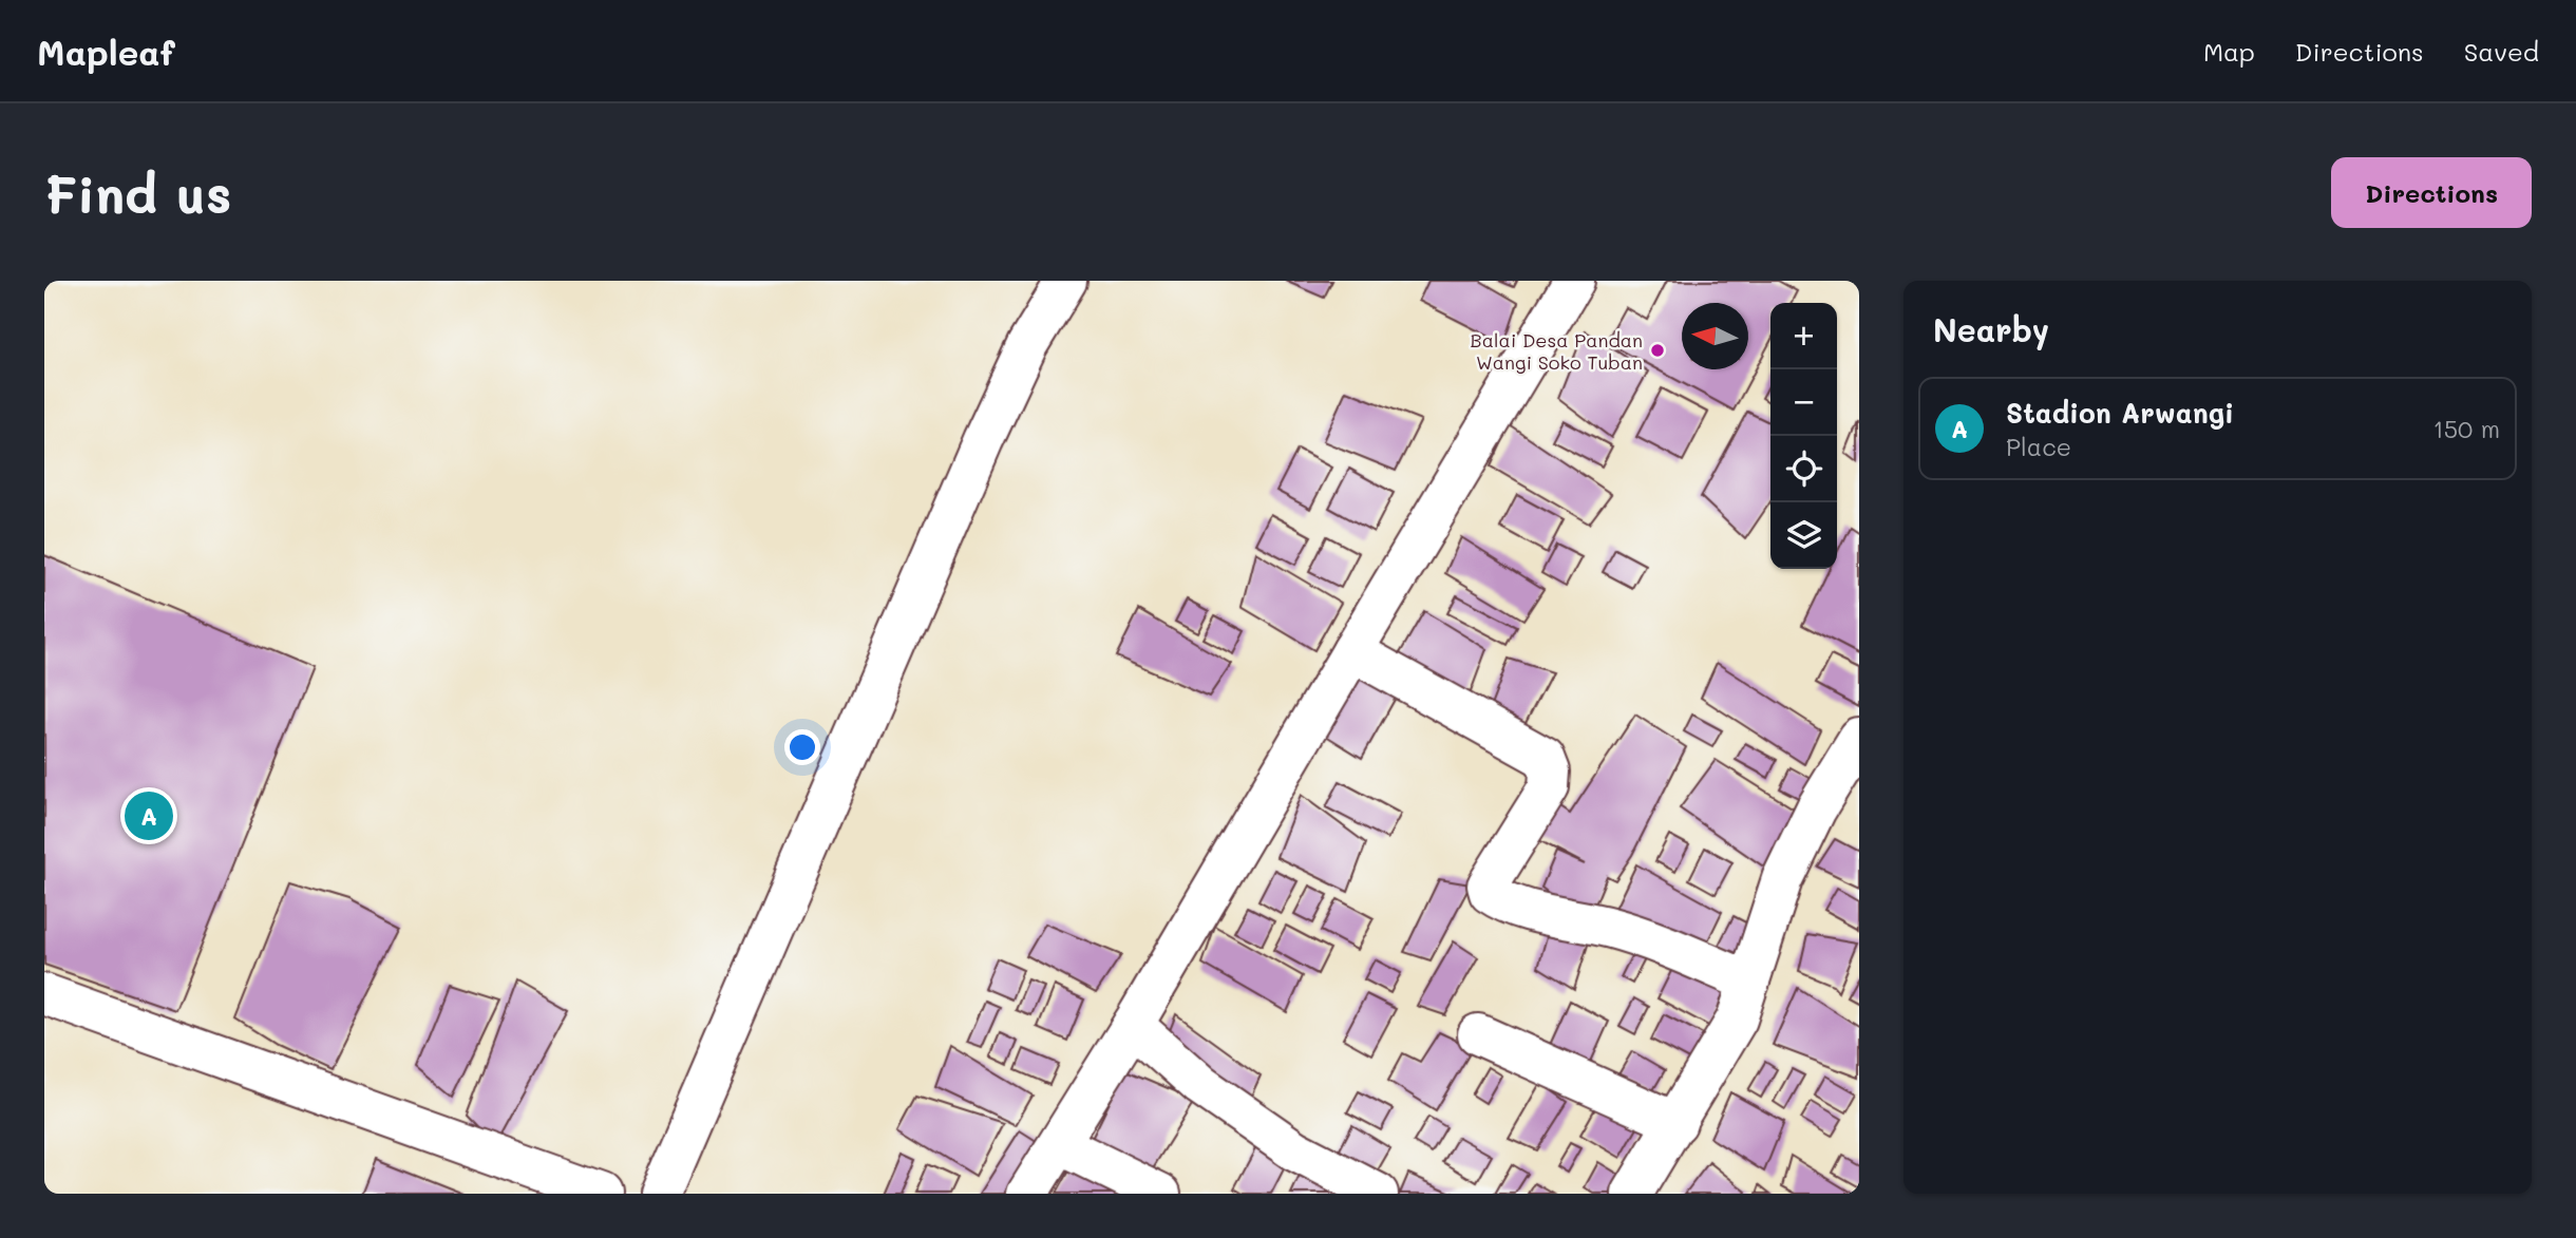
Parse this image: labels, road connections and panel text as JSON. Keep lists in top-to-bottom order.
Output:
{
  "places": ["Balai Desa Pandan Wangi Soko Tuban"],
  "north": "left",
  "page": {
    "header": "Mapleaf",
    "nav": ["Map", "Directions", "Saved"],
    "buttons": "Directions",
    "title": "Find us",
    "heading": "Nearby",
    "map_buttons": ["+", "−"],
    "list": [
      {
        "mark": "A",
        "name": "Stadion Arwangi",
        "note": "Place",
        "value": "150 m"
      }
    ],
    "pins": "A"
  }
}
